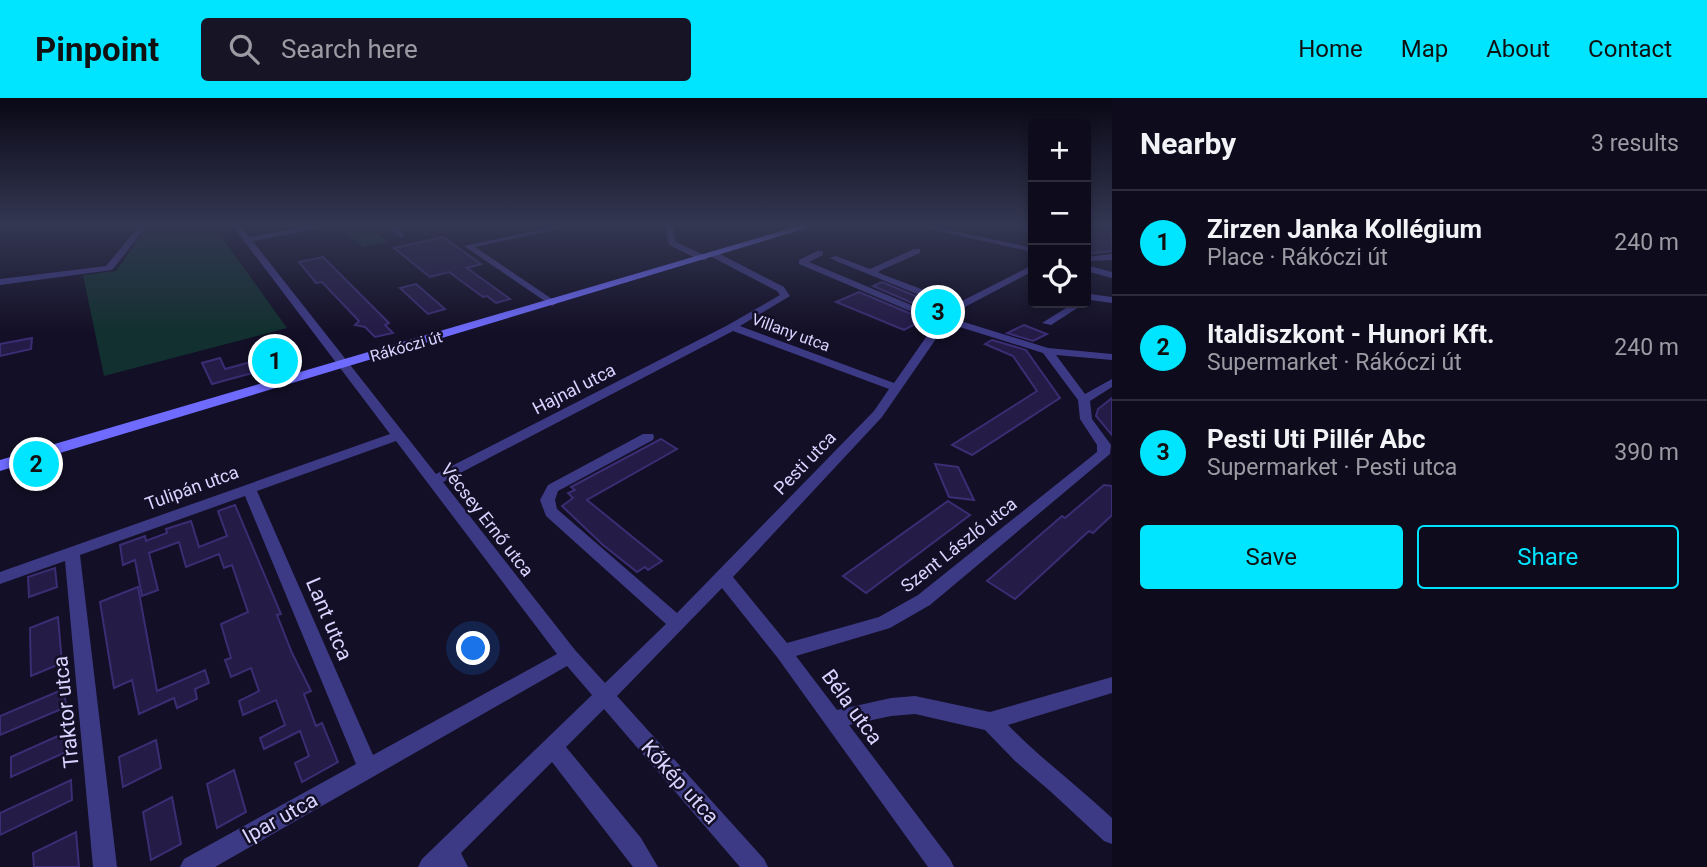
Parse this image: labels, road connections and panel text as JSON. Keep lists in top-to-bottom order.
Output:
{
  "streets": {
    "street": [
      "Villany utca",
      "Rákóczi út",
      "Hajnal utca",
      "Pesti utca",
      "Tulipán utca",
      "Vécsey Ernő utca",
      "Szent László utca",
      "Lant utca",
      "Béla utca",
      "Traktor utca",
      "Kőkép utca",
      "Ipar utca"
    ]
  },
  "crossings": [
    ["Villany utca", "Hajnal utca"],
    ["Villany utca", "Pesti utca"],
    ["Rákóczi út", "Vécsey Ernő utca"],
    ["Hajnal utca", "Vécsey Ernő utca"],
    ["Pesti utca", "Vécsey Ernő utca"],
    ["Pesti utca", "Béla utca"],
    ["Pesti utca", "Kőkép utca"],
    ["Tulipán utca", "Vécsey Ernő utca"],
    ["Tulipán utca", "Lant utca"],
    ["Tulipán utca", "Traktor utca"],
    ["Vécsey Ernő utca", "Kőkép utca"],
    ["Vécsey Ernő utca", "Ipar utca"],
    ["Szent László utca", "Béla utca"],
    ["Lant utca", "Ipar utca"]
  ],
  "page": {
    "header": "Pinpoint",
    "search": "Search here",
    "nav": [
      "Home",
      "Map",
      "About",
      "Contact"
    ],
    "heading": ["Nearby", "3 results"],
    "map_buttons": ["+", "−"],
    "list": [
      {
        "mark": "1",
        "name": "Zirzen Janka Kollégium",
        "note": "Place · Rákóczi út",
        "value": "240 m"
      },
      {
        "mark": "2",
        "name": "Italdiszkont - Hunori Kft.",
        "note": "Supermarket · Rákóczi út",
        "value": "240 m"
      },
      {
        "mark": "3",
        "name": "Pesti Uti Pillér Abc",
        "note": "Supermarket · Pesti utca",
        "value": "390 m"
      }
    ],
    "pins": ["3", "1", "2"],
    "buttons": ["Save", "Share"]
  }
}
